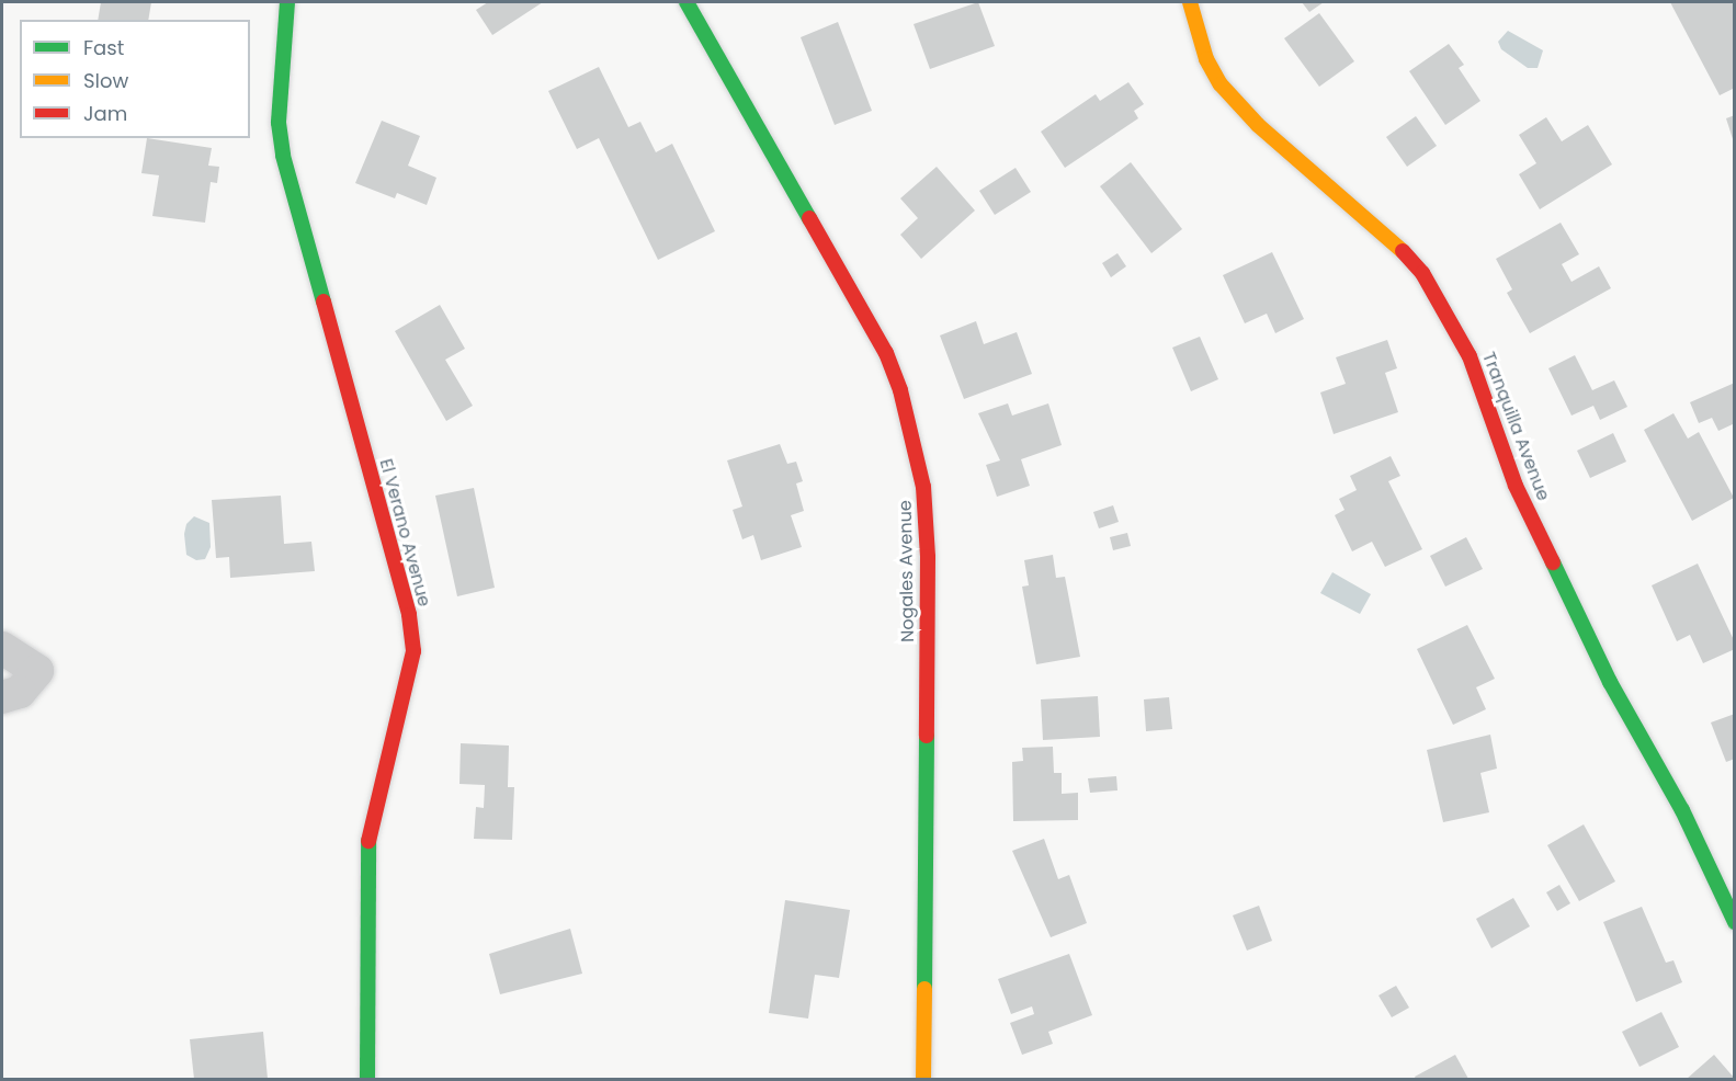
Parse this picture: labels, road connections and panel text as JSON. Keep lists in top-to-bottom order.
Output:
{
  "streets": {
    "street": ["Tranquilla Avenue", "El Verano Avenue", "Nogales Avenue"]
  },
  "legend": ["Fast", "Slow", "Jam"]
}
